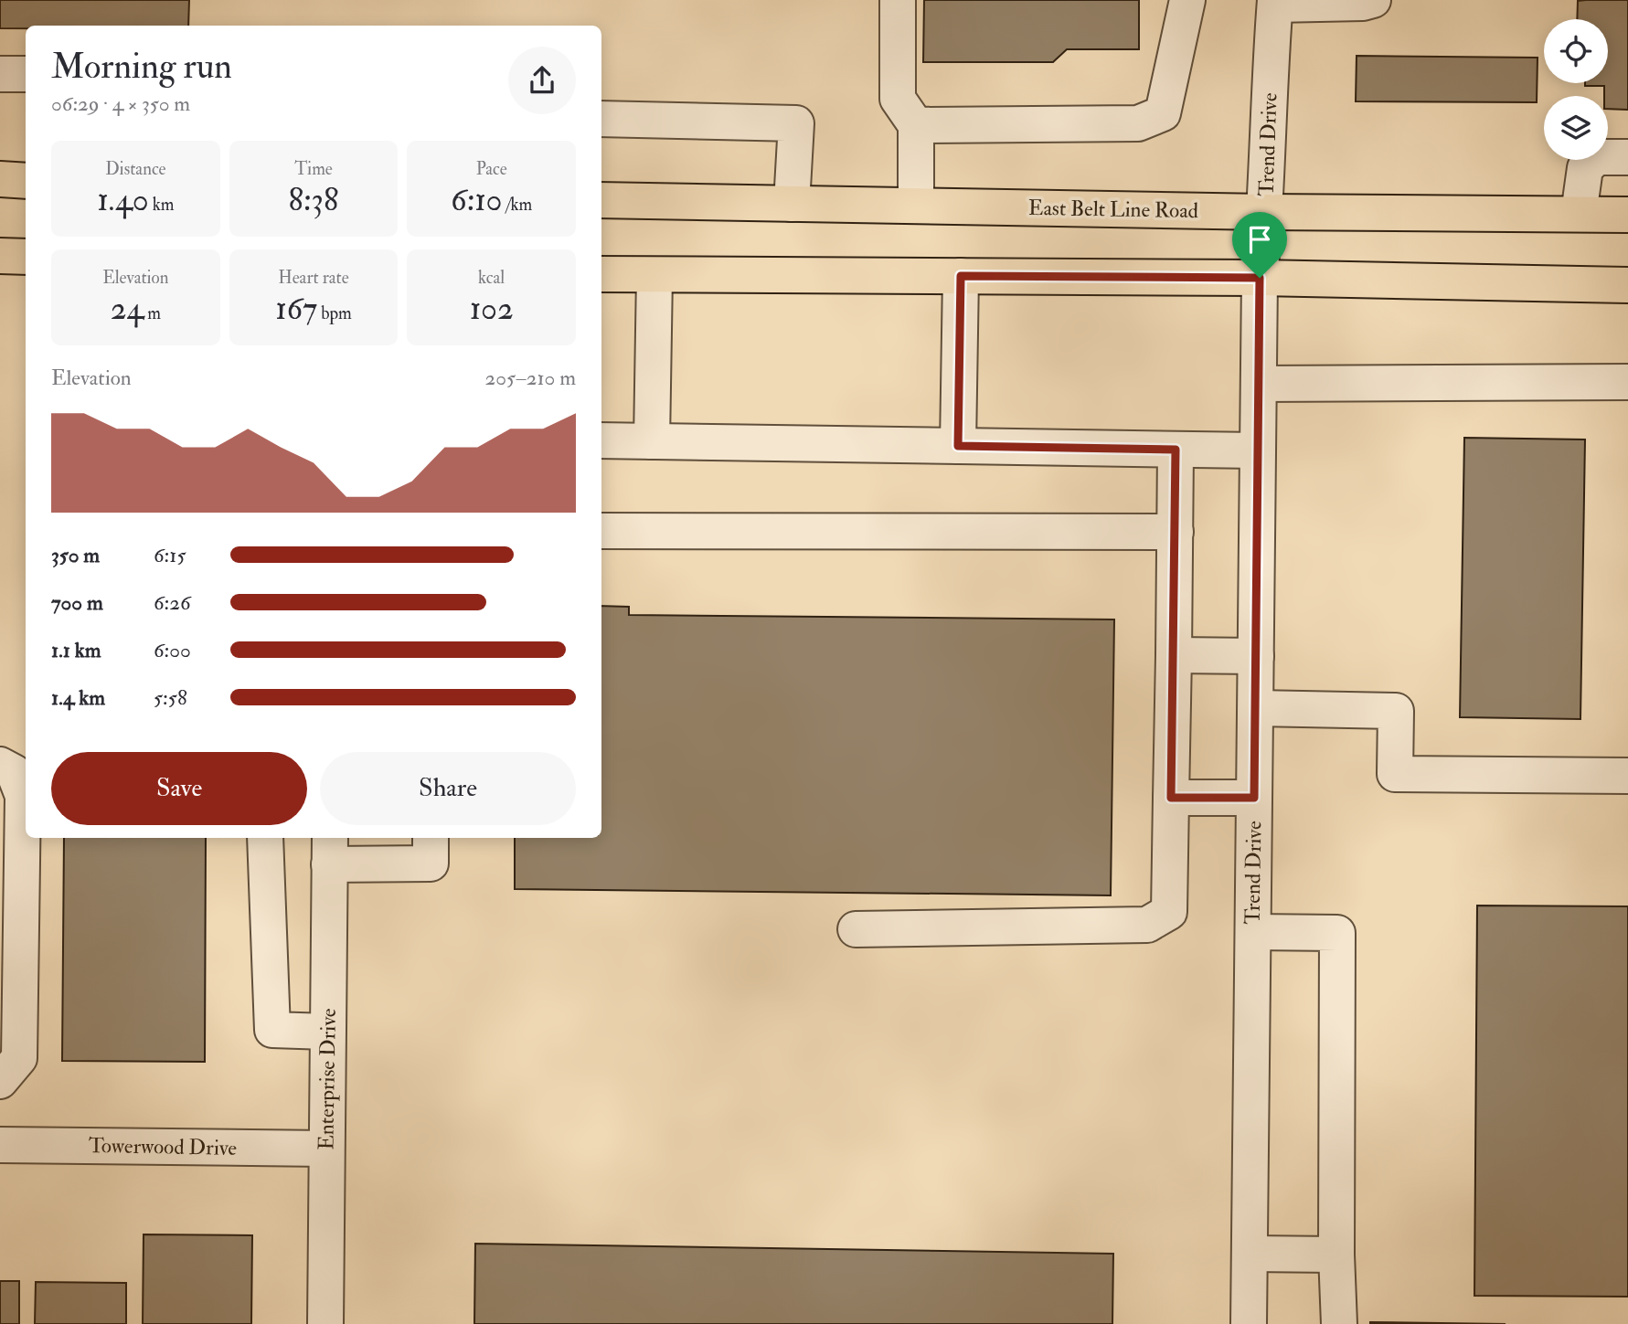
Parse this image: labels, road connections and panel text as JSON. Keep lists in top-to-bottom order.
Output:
{
  "streets": {
    "main road": ["East Belt Line Road"],
    "street": ["Trend Drive", "Enterprise Drive", "Towerwood Drive"]
  },
  "crossings": [
    ["Trend Drive", "East Belt Line Road"],
    ["Enterprise Drive", "Towerwood Drive"]
  ],
  "page": {
    "heading": ["Morning run", "06:29 · 4 × 350 m"],
    "stats": [
      ["Distance", "1.40 km"],
      ["Time", "8:38"],
      ["Pace", "6:10 /km"],
      ["Elevation", "24 m"],
      ["Heart rate", "167 bpm"],
      ["kcal", "102"]
    ],
    "chart": ["Elevation", "205–210 m"],
    "list": [
      {
        "name": "350 m",
        "note": "6:15"
      },
      {
        "name": "700 m",
        "note": "6:26"
      },
      {
        "name": "1.1 km",
        "note": "6:00"
      },
      {
        "name": "1.4 km",
        "note": "5:58"
      }
    ],
    "buttons": ["Save", "Share"]
  }
}
